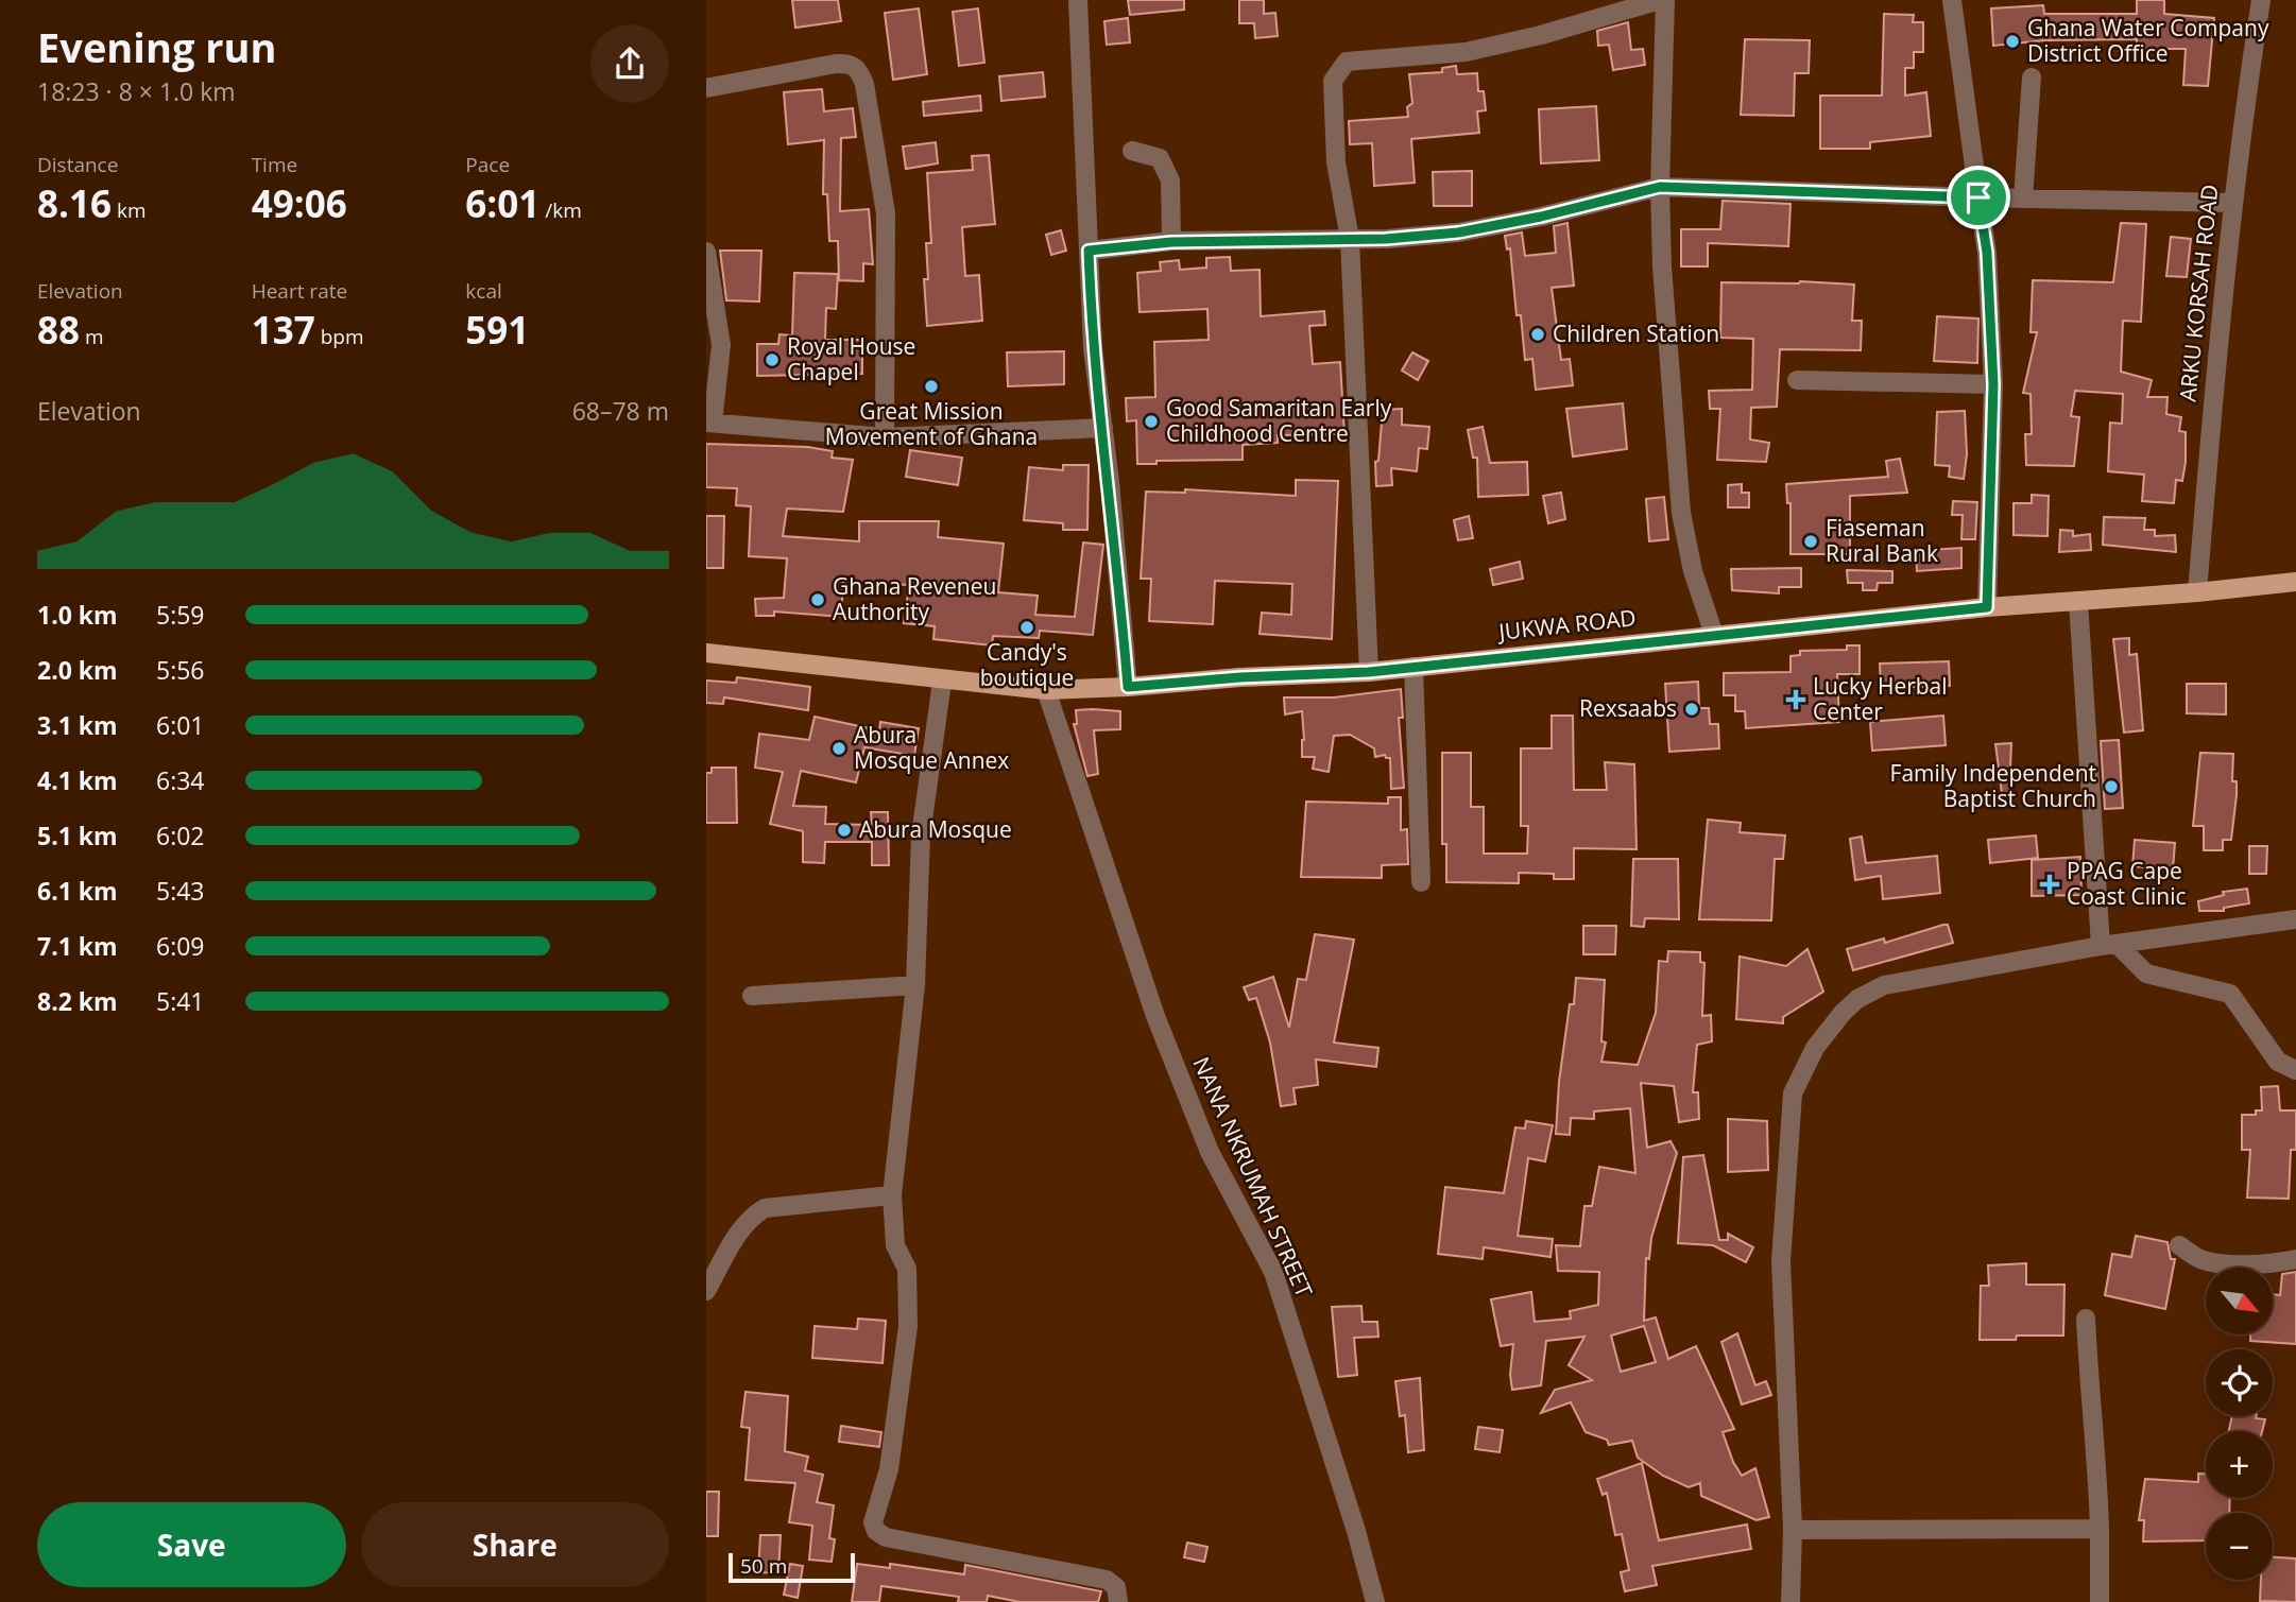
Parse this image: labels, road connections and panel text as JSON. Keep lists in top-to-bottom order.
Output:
{
  "streets": {
    "main road": ["JUKWA ROAD"],
    "street": ["ARKU KORSAH ROAD", "NANA NKRUMAH STREET"]
  },
  "crossings": [
    ["ARKU KORSAH ROAD", "JUKWA ROAD"],
    ["JUKWA ROAD", "NANA NKRUMAH STREET"]
  ],
  "places": {
    "other": [
      "Ghana Water Company District Office",
      "Children Station",
      "Royal House Chapel",
      "Great Mission Movement of Ghana",
      "Good Samaritan Early Childhood Centre",
      "Fiaseman Rural Bank",
      "Ghana Reveneu Authority",
      "Candy's boutique",
      "Rexsaabs",
      "Abura Mosque Annex",
      "Family Independent Baptist Church",
      "Abura Mosque"
    ],
    "health": ["Lucky Herbal Center", "PPAG Cape Coast Clinic"]
  },
  "scale_bar": "50 m",
  "north": "bottom right",
  "page": {
    "heading": ["Evening run", "18:23 · 8 × 1.0 km"],
    "stats": [
      ["Distance", "8.16 km"],
      ["Time", "49:06"],
      ["Pace", "6:01 /km"],
      ["Elevation", "88 m"],
      ["Heart rate", "137 bpm"],
      ["kcal", "591"]
    ],
    "chart": ["Elevation", "68–78 m"],
    "list": [
      {
        "name": "1.0 km",
        "note": "5:59"
      },
      {
        "name": "2.0 km",
        "note": "5:56"
      },
      {
        "name": "3.1 km",
        "note": "6:01"
      },
      {
        "name": "4.1 km",
        "note": "6:34"
      },
      {
        "name": "5.1 km",
        "note": "6:02"
      },
      {
        "name": "6.1 km",
        "note": "5:43"
      },
      {
        "name": "7.1 km",
        "note": "6:09"
      },
      {
        "name": "8.2 km",
        "note": "5:41"
      }
    ],
    "map_buttons": ["+", "−"],
    "buttons": ["Save", "Share"],
    "scale": "50 m"
  }
}
